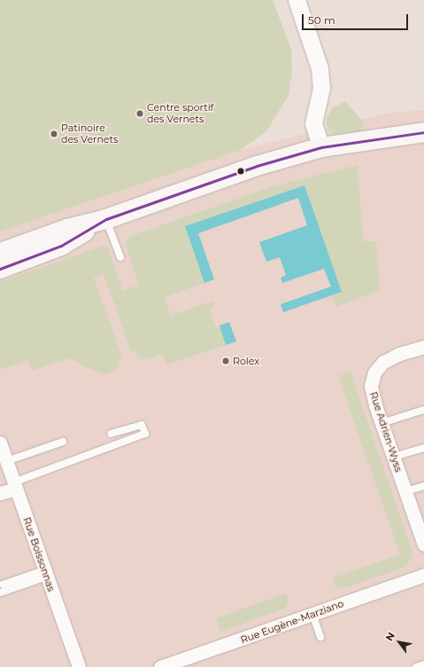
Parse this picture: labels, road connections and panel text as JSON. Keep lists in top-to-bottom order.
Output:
{
  "streets": {
    "street": ["Rue Adrien-Wyss", "Rue Boissonnas", "Rue Eugène-Marziano"]
  },
  "places": ["Centre sportif des Vernets", "Patinoire des Vernets", "Rolex"],
  "scale_bar": "50 m",
  "north": "top left"
}
